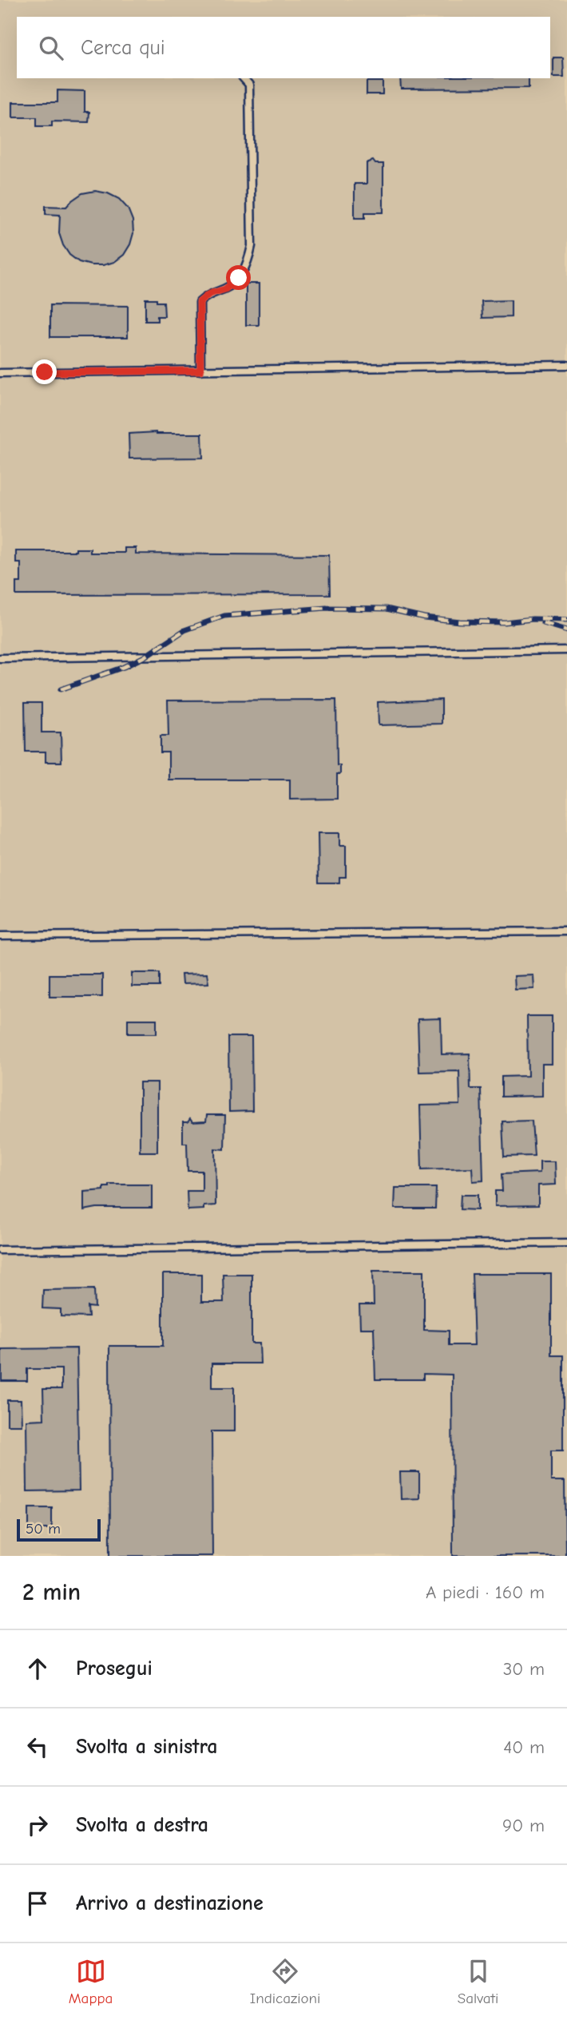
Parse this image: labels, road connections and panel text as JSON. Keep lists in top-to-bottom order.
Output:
{
  "scale_bar": "50 m",
  "page": {
    "search": "Cerca qui",
    "scale": "50 m",
    "heading": ["2 min", "A piedi · 160 m"],
    "list": [
      ["Prosegui", "30 m"],
      ["Svolta a sinistra", "40 m"],
      ["Svolta a destra", "90 m"],
      "Arrivo a destinazione"
    ],
    "nav": ["Mappa", "Indicazioni", "Salvati"]
  }
}
